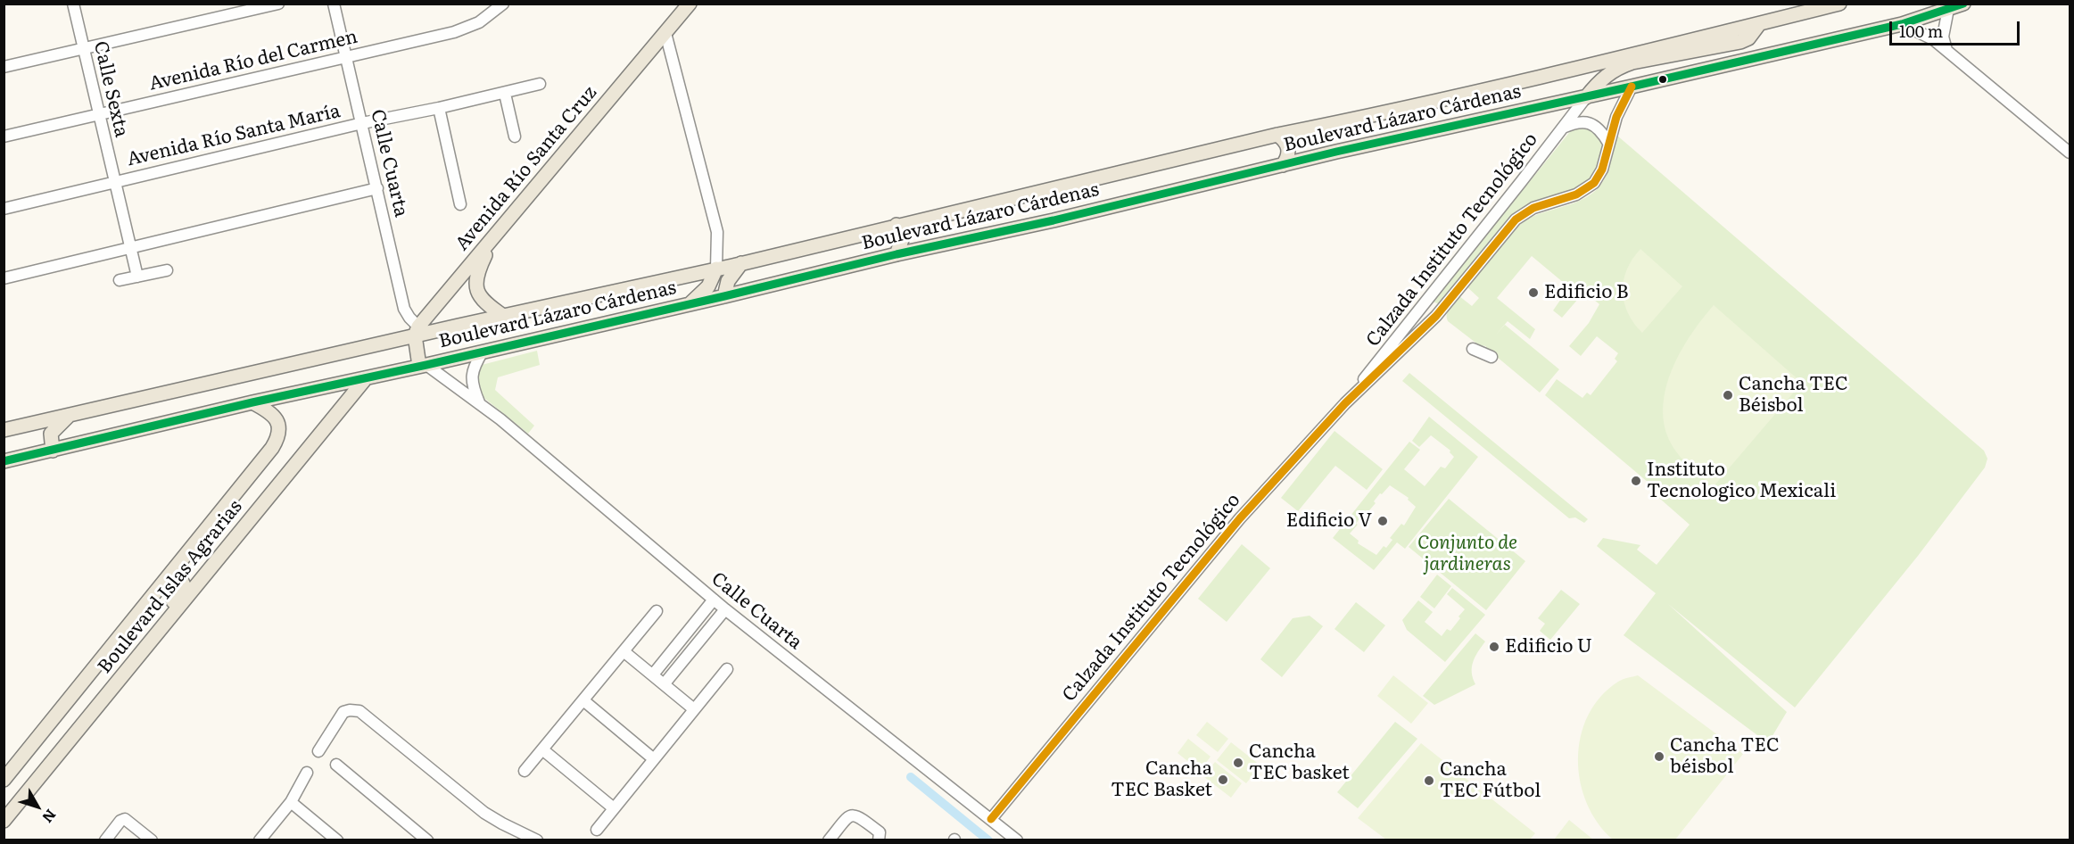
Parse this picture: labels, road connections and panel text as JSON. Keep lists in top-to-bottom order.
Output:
{
  "streets": {
    "main road": ["Boulevard Lázaro Cárdenas", "Avenida Río Santa Cruz", "Boulevard Islas Agrarias"],
    "street": [
      "Avenida Río del Carmen",
      "Calle Sexta",
      "Avenida Río Santa María",
      "Calle Cuarta",
      "Calzada Instituto Tecnológico"
    ]
  },
  "crossings": [
    ["Avenida Río del Carmen", "Calle Sexta"],
    ["Avenida Río del Carmen", "Calle Cuarta"],
    ["Calle Sexta", "Avenida Río Santa María"],
    ["Boulevard Lázaro Cárdenas", "Calle Cuarta"],
    ["Boulevard Lázaro Cárdenas", "Avenida Río Santa Cruz"],
    ["Boulevard Lázaro Cárdenas", "Calzada Instituto Tecnológico"],
    ["Boulevard Lázaro Cárdenas", "Boulevard Islas Agrarias"],
    ["Avenida Río Santa María", "Calle Cuarta"],
    ["Calle Cuarta", "Avenida Río Santa Cruz"],
    ["Calle Cuarta", "Calzada Instituto Tecnológico"]
  ],
  "parks": ["Conjunto de jardineras"],
  "places": [
    "Edificio B",
    "Cancha TEC Béisbol",
    "Instituto Tecnologico Mexicali",
    "Edificio V",
    "Edificio U",
    "Cancha TEC béisbol",
    "Cancha TEC basket",
    "Cancha TEC Basket",
    "Cancha TEC Fútbol"
  ],
  "scale_bar": "100 m",
  "north": "bottom right"
}
